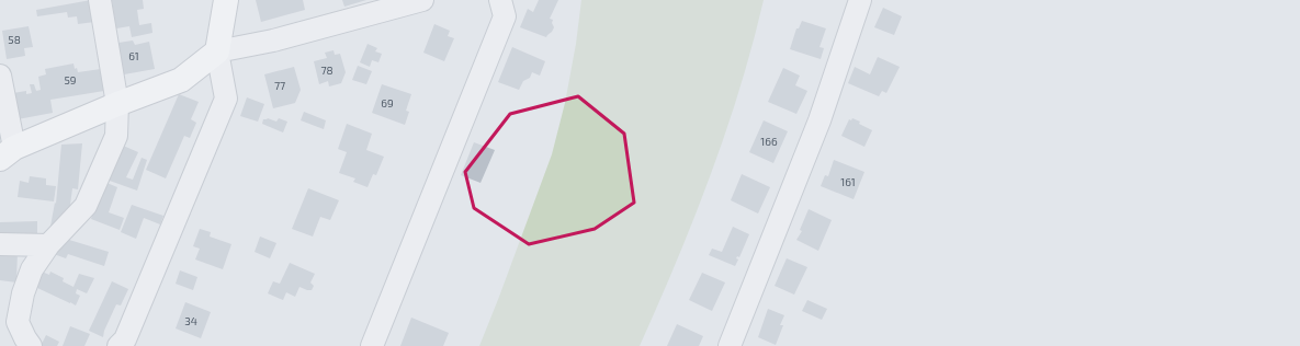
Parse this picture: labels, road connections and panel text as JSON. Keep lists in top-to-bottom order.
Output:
{
  "house_numbers": [
    "58",
    "61",
    "78",
    "59",
    "77",
    "69",
    "166",
    "161",
    "34"
  ]
}
